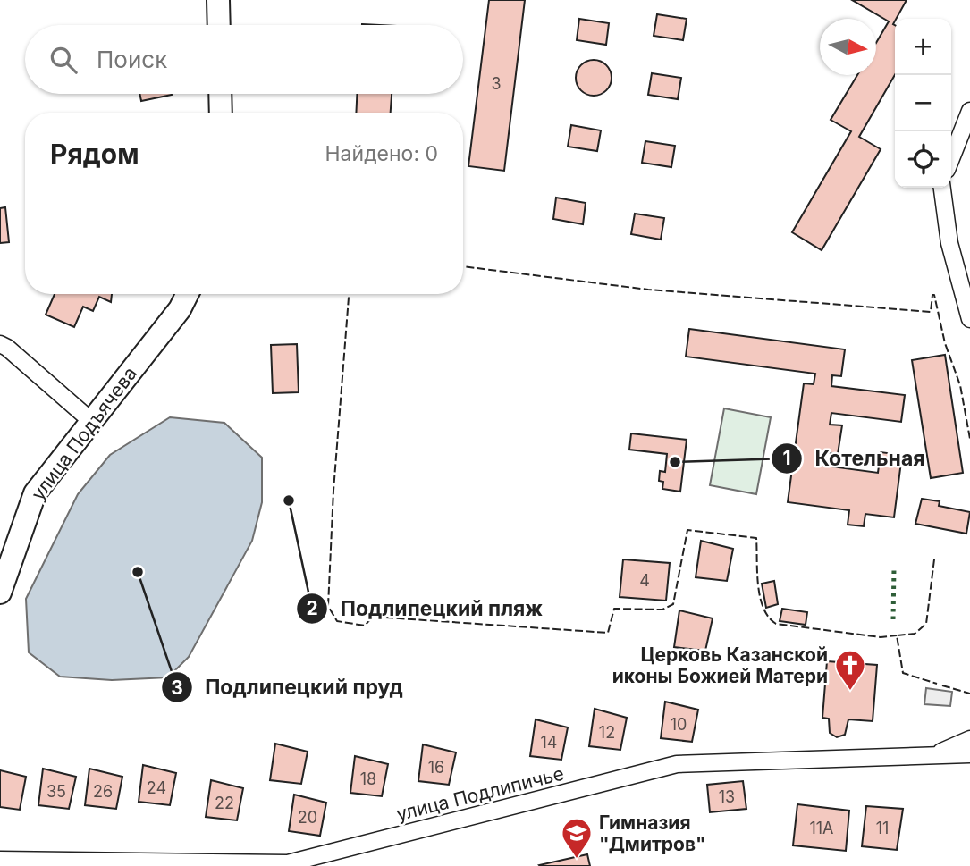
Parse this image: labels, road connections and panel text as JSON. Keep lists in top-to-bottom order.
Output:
{
  "streets": {
    "main road": ["улица Подъячева"],
    "street": ["улица Подлипичье"]
  },
  "places": {
    "other": ["Котельная", "Подлипецкий пляж", "Подлипецкий пруд"],
    "church": ["Церковь Казанской иконы Божией Матери"],
    "school or university": ["Гимназия \"Дмитров\""]
  },
  "house_numbers": [
    "3",
    "4",
    "10",
    "12",
    "14",
    "16",
    "18",
    "24",
    "35",
    "26",
    "13",
    "22",
    "20",
    "11А",
    "11"
  ],
  "north": "right",
  "page": {
    "map_buttons": ["+", "−"],
    "search": "Поиск",
    "heading": ["Рядом", "Найдено: 0"]
  }
}
